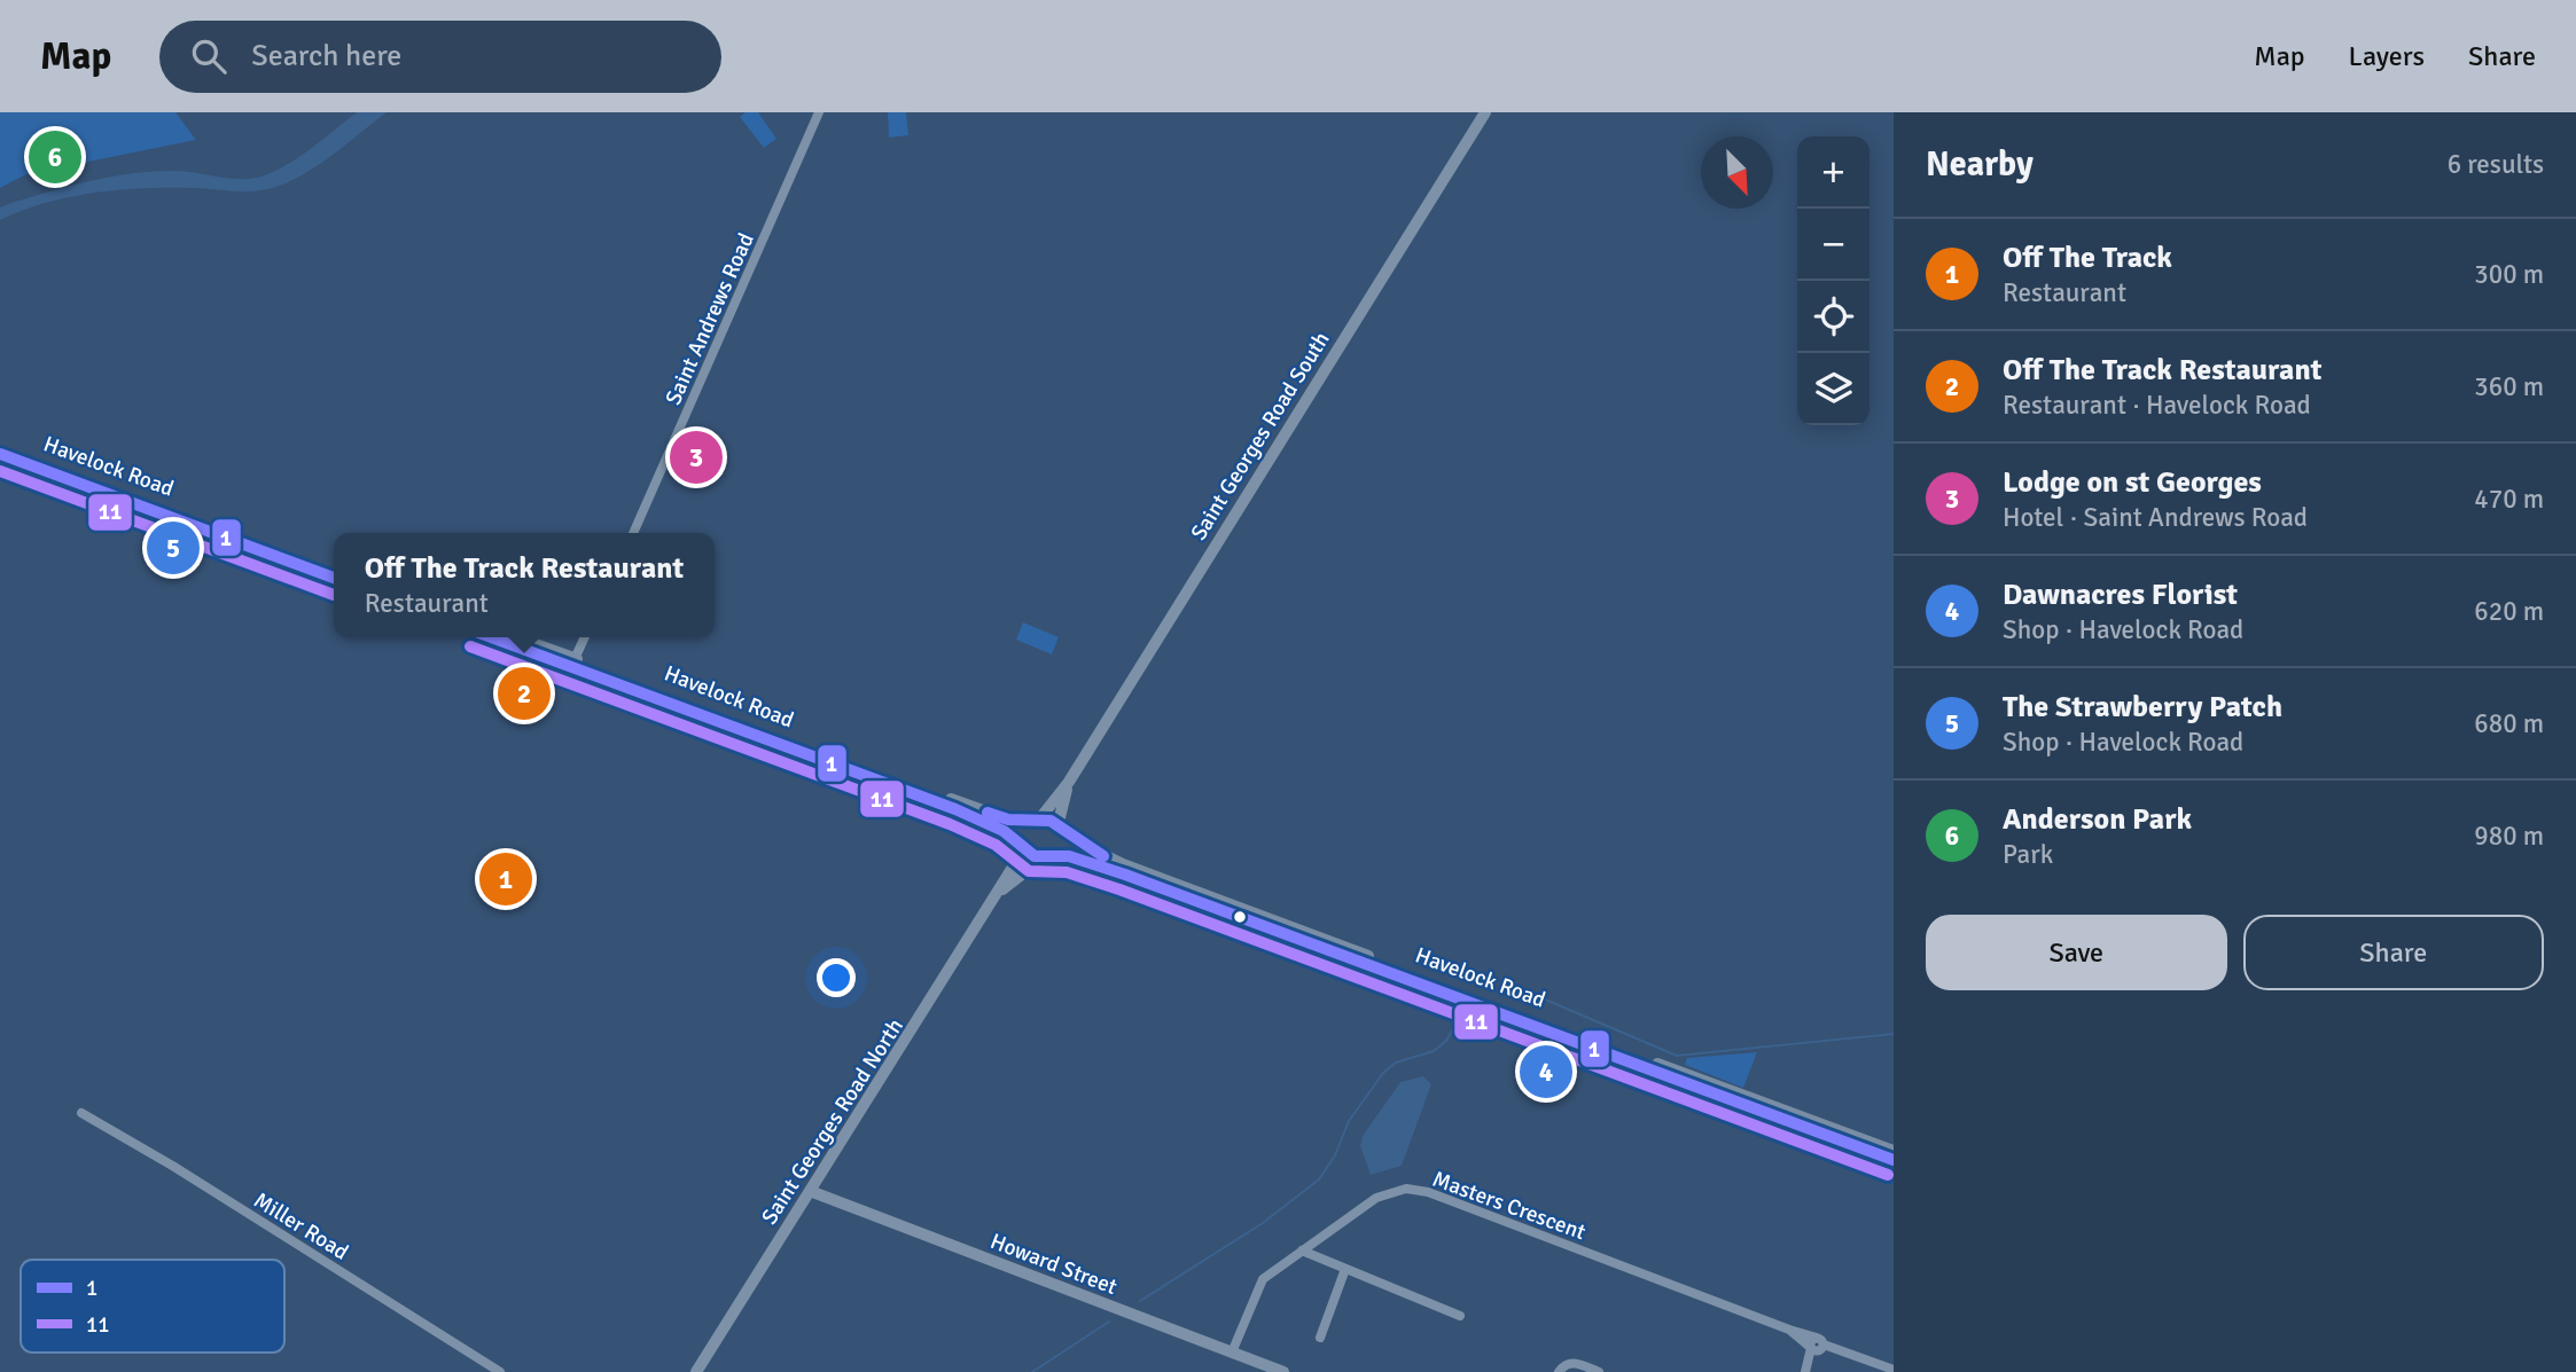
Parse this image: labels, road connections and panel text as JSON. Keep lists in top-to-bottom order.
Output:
{
  "streets": {
    "main road": ["Havelock Road"],
    "street": [
      "Saint Andrews Road",
      "Saint Georges Road South",
      "Saint Georges Road North",
      "Masters Crescent",
      "Miller Road",
      "Howard Street"
    ]
  },
  "crossings": [
    ["Saint Georges Road South", "Havelock Road"],
    ["Saint Georges Road South", "Saint Georges Road North"],
    ["Havelock Road", "Saint Georges Road North"],
    ["Saint Georges Road North", "Howard Street"],
    ["Masters Crescent", "Howard Street"]
  ],
  "lines": ["transit line 1", "transit line 11"],
  "legend": ["1", "11"],
  "north": "bottom right",
  "page": {
    "header": "Map",
    "search": "Search here",
    "nav": ["Map", "Layers", "Share"],
    "heading": ["Nearby", "6 results"],
    "pins": [
      "6",
      "3",
      "5",
      "2",
      "1",
      "4"
    ],
    "map_buttons": ["+", "−"],
    "list": [
      {
        "mark": "1",
        "name": "Off The Track",
        "note": "Restaurant",
        "value": "300 m"
      },
      {
        "mark": "2",
        "name": "Off The Track Restaurant",
        "note": "Restaurant · Havelock Road",
        "value": "360 m"
      },
      {
        "mark": "3",
        "name": "Lodge on st Georges",
        "note": "Hotel · Saint Andrews Road",
        "value": "470 m"
      },
      {
        "mark": "4",
        "name": "Dawnacres Florist",
        "note": "Shop · Havelock Road",
        "value": "620 m"
      },
      {
        "mark": "5",
        "name": "The Strawberry Patch",
        "note": "Shop · Havelock Road",
        "value": "680 m"
      },
      {
        "mark": "6",
        "name": "Anderson Park",
        "note": "Park",
        "value": "980 m"
      }
    ],
    "popup": ["Off The Track Restaurant", "Restaurant"],
    "buttons": ["Save", "Share"]
  }
}
